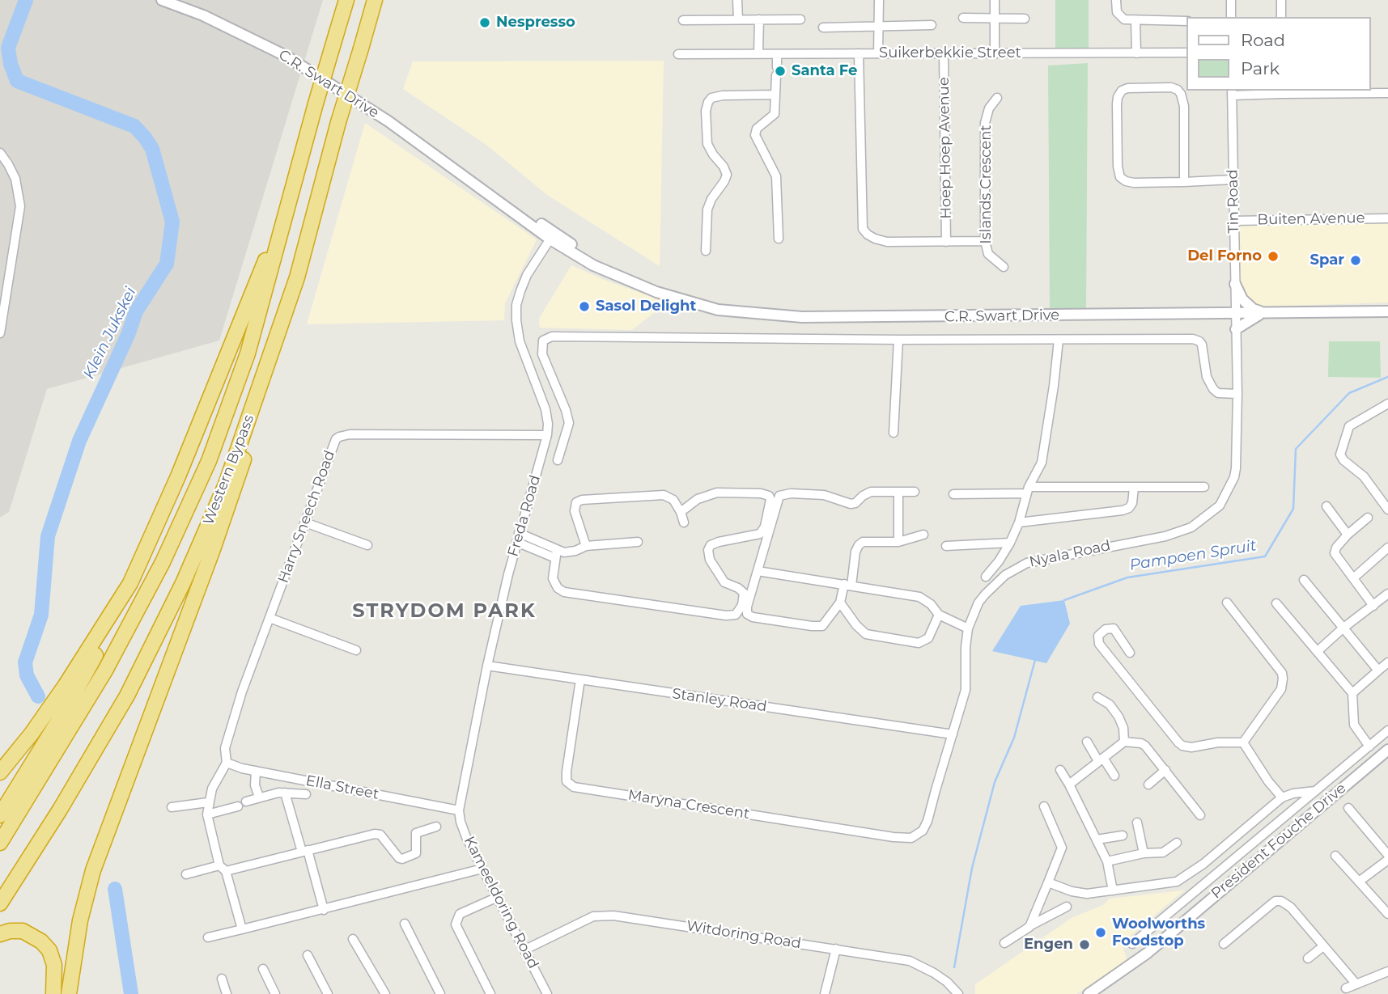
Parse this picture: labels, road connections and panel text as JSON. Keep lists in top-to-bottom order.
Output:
{
  "streets": {
    "highway": ["Western Bypass"],
    "street": [
      "Suikerbekkie Street",
      "C.R. Swart Drive",
      "Hoep Hoep Avenue",
      "Islands Crescent",
      "Tin Road",
      "Buiten Avenue",
      "Freda Road",
      "Harry Sneech Road",
      "Nyala Road",
      "Stanley Road",
      "Ella Street",
      "Maryna Crescent",
      "President Fouche Drive",
      "Kameeldoring Road",
      "Witdoring Road"
    ]
  },
  "crossings": [
    ["Suikerbekkie Street", "Hoep Hoep Avenue"],
    ["C.R. Swart Drive", "Tin Road"],
    ["C.R. Swart Drive", "Freda Road"],
    ["C.R. Swart Drive", "Nyala Road"],
    ["Tin Road", "Buiten Avenue"],
    ["Tin Road", "Nyala Road"],
    ["Freda Road", "Harry Sneech Road"],
    ["Freda Road", "Stanley Road"],
    ["Freda Road", "Ella Street"],
    ["Freda Road", "Kameeldoring Road"],
    ["Harry Sneech Road", "Ella Street"],
    ["Nyala Road", "Stanley Road"],
    ["Nyala Road", "Maryna Crescent"],
    ["Stanley Road", "Maryna Crescent"],
    ["Ella Street", "Kameeldoring Road"],
    ["Kameeldoring Road", "Witdoring Road"]
  ],
  "districts": ["STRYDOM PARK"],
  "water": ["Klein Jukskei", "Pampoen Spruit"],
  "places": [
    "Nespresso",
    "Santa Fe",
    "Del Forno",
    "Spar",
    "Sasol Delight",
    "Woolworths Foodstop",
    "Engen"
  ],
  "legend": ["Road", "Park"]
}
